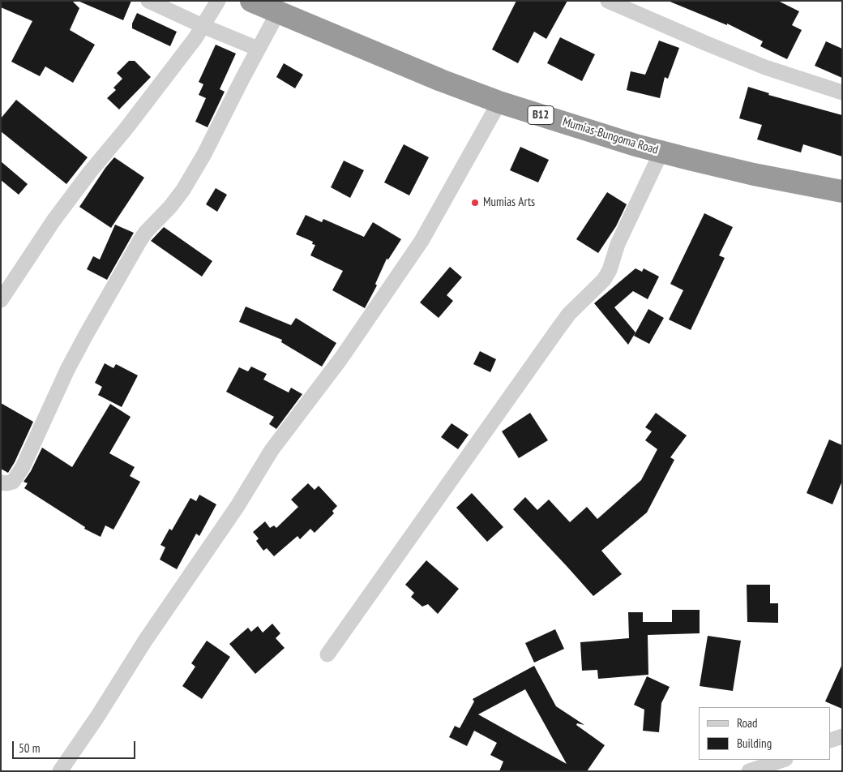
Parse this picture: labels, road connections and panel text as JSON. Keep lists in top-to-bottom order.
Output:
{
  "streets": {
    "highway": ["B12", "Mumias-Bungoma Road"]
  },
  "places": ["Mumias Arts"],
  "legend": ["Road", "Building"],
  "scale_bar": "50 m"
}
